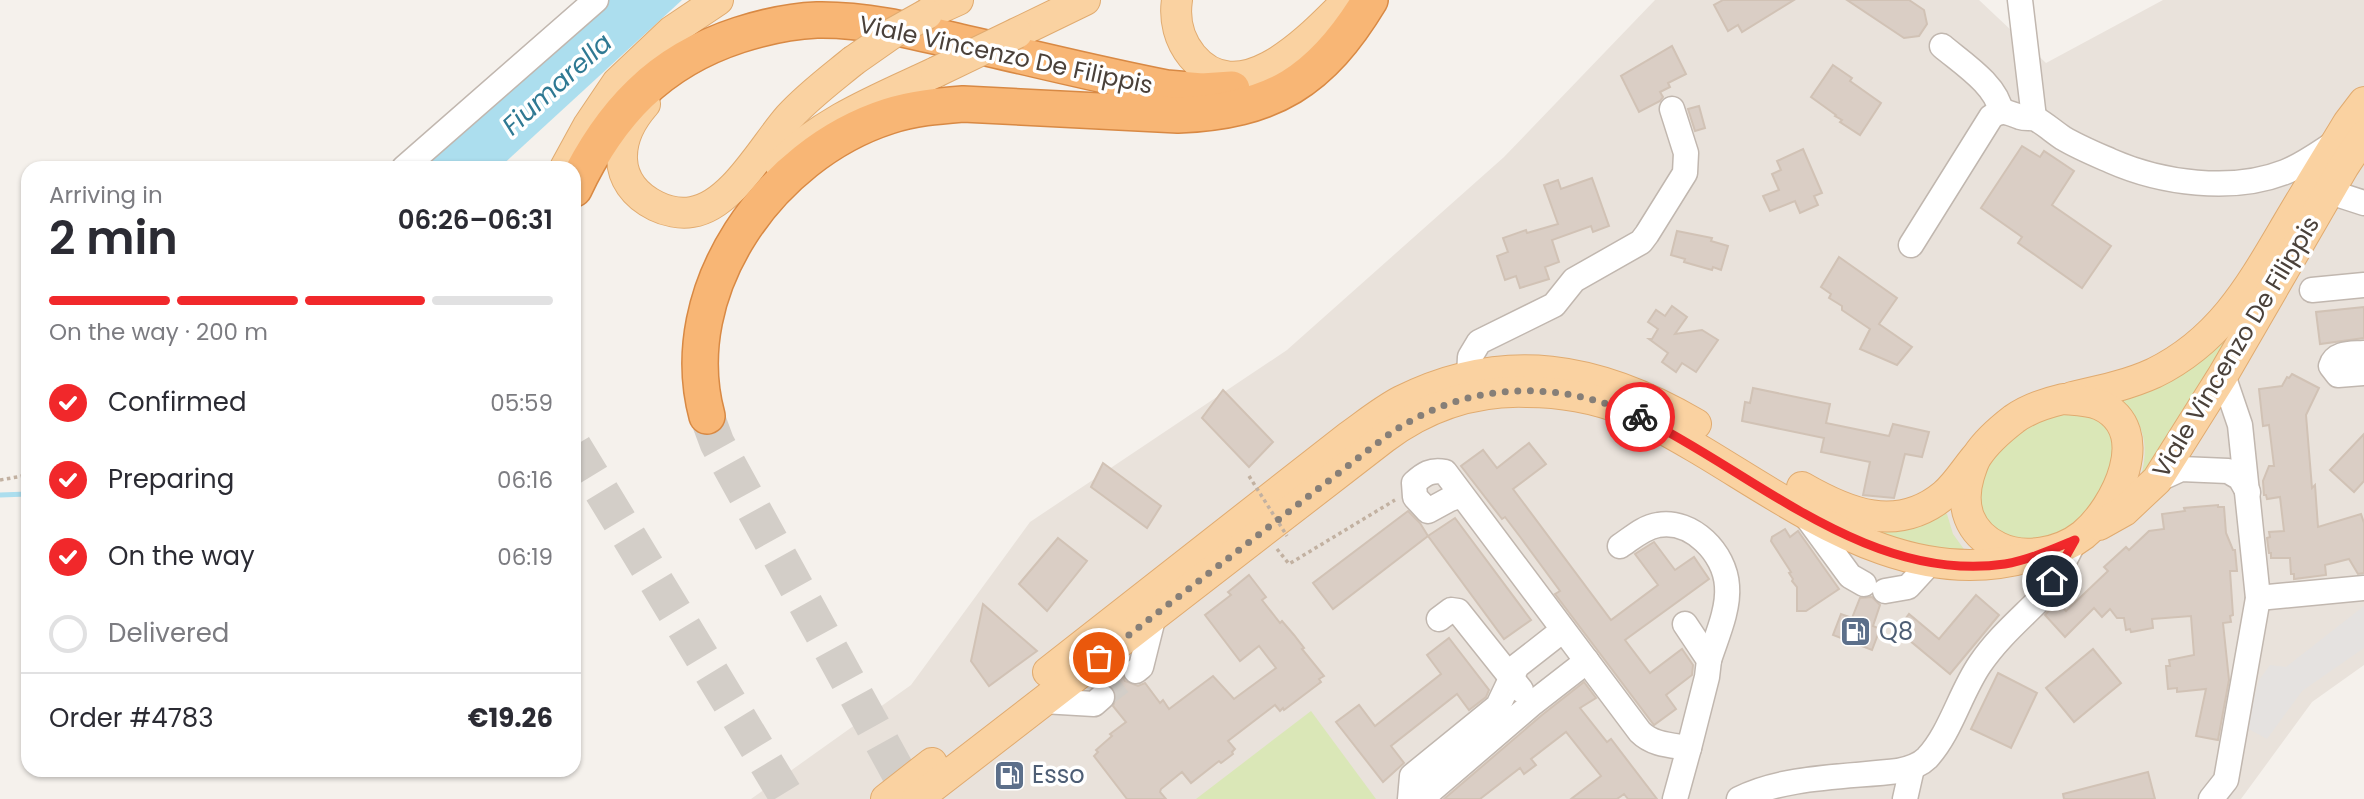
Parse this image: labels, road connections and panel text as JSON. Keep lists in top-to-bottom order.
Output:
{
  "streets": {
    "highway": ["Viale Vincenzo De Filippis"]
  },
  "water": ["Fiumarella"],
  "places": {
    "fuel station": ["Q8", "Esso"]
  },
  "page": {
    "heading": ["2 min", "Arriving in", "06:26–06:31"],
    "panel": ["Order #4783", "€19.26"],
    "bar": "On the way · 200 m",
    "list": [
      ["Confirmed", "05:59"],
      ["Preparing", "06:16"],
      ["On the way", "06:19"],
      "Delivered"
    ]
  }
}
